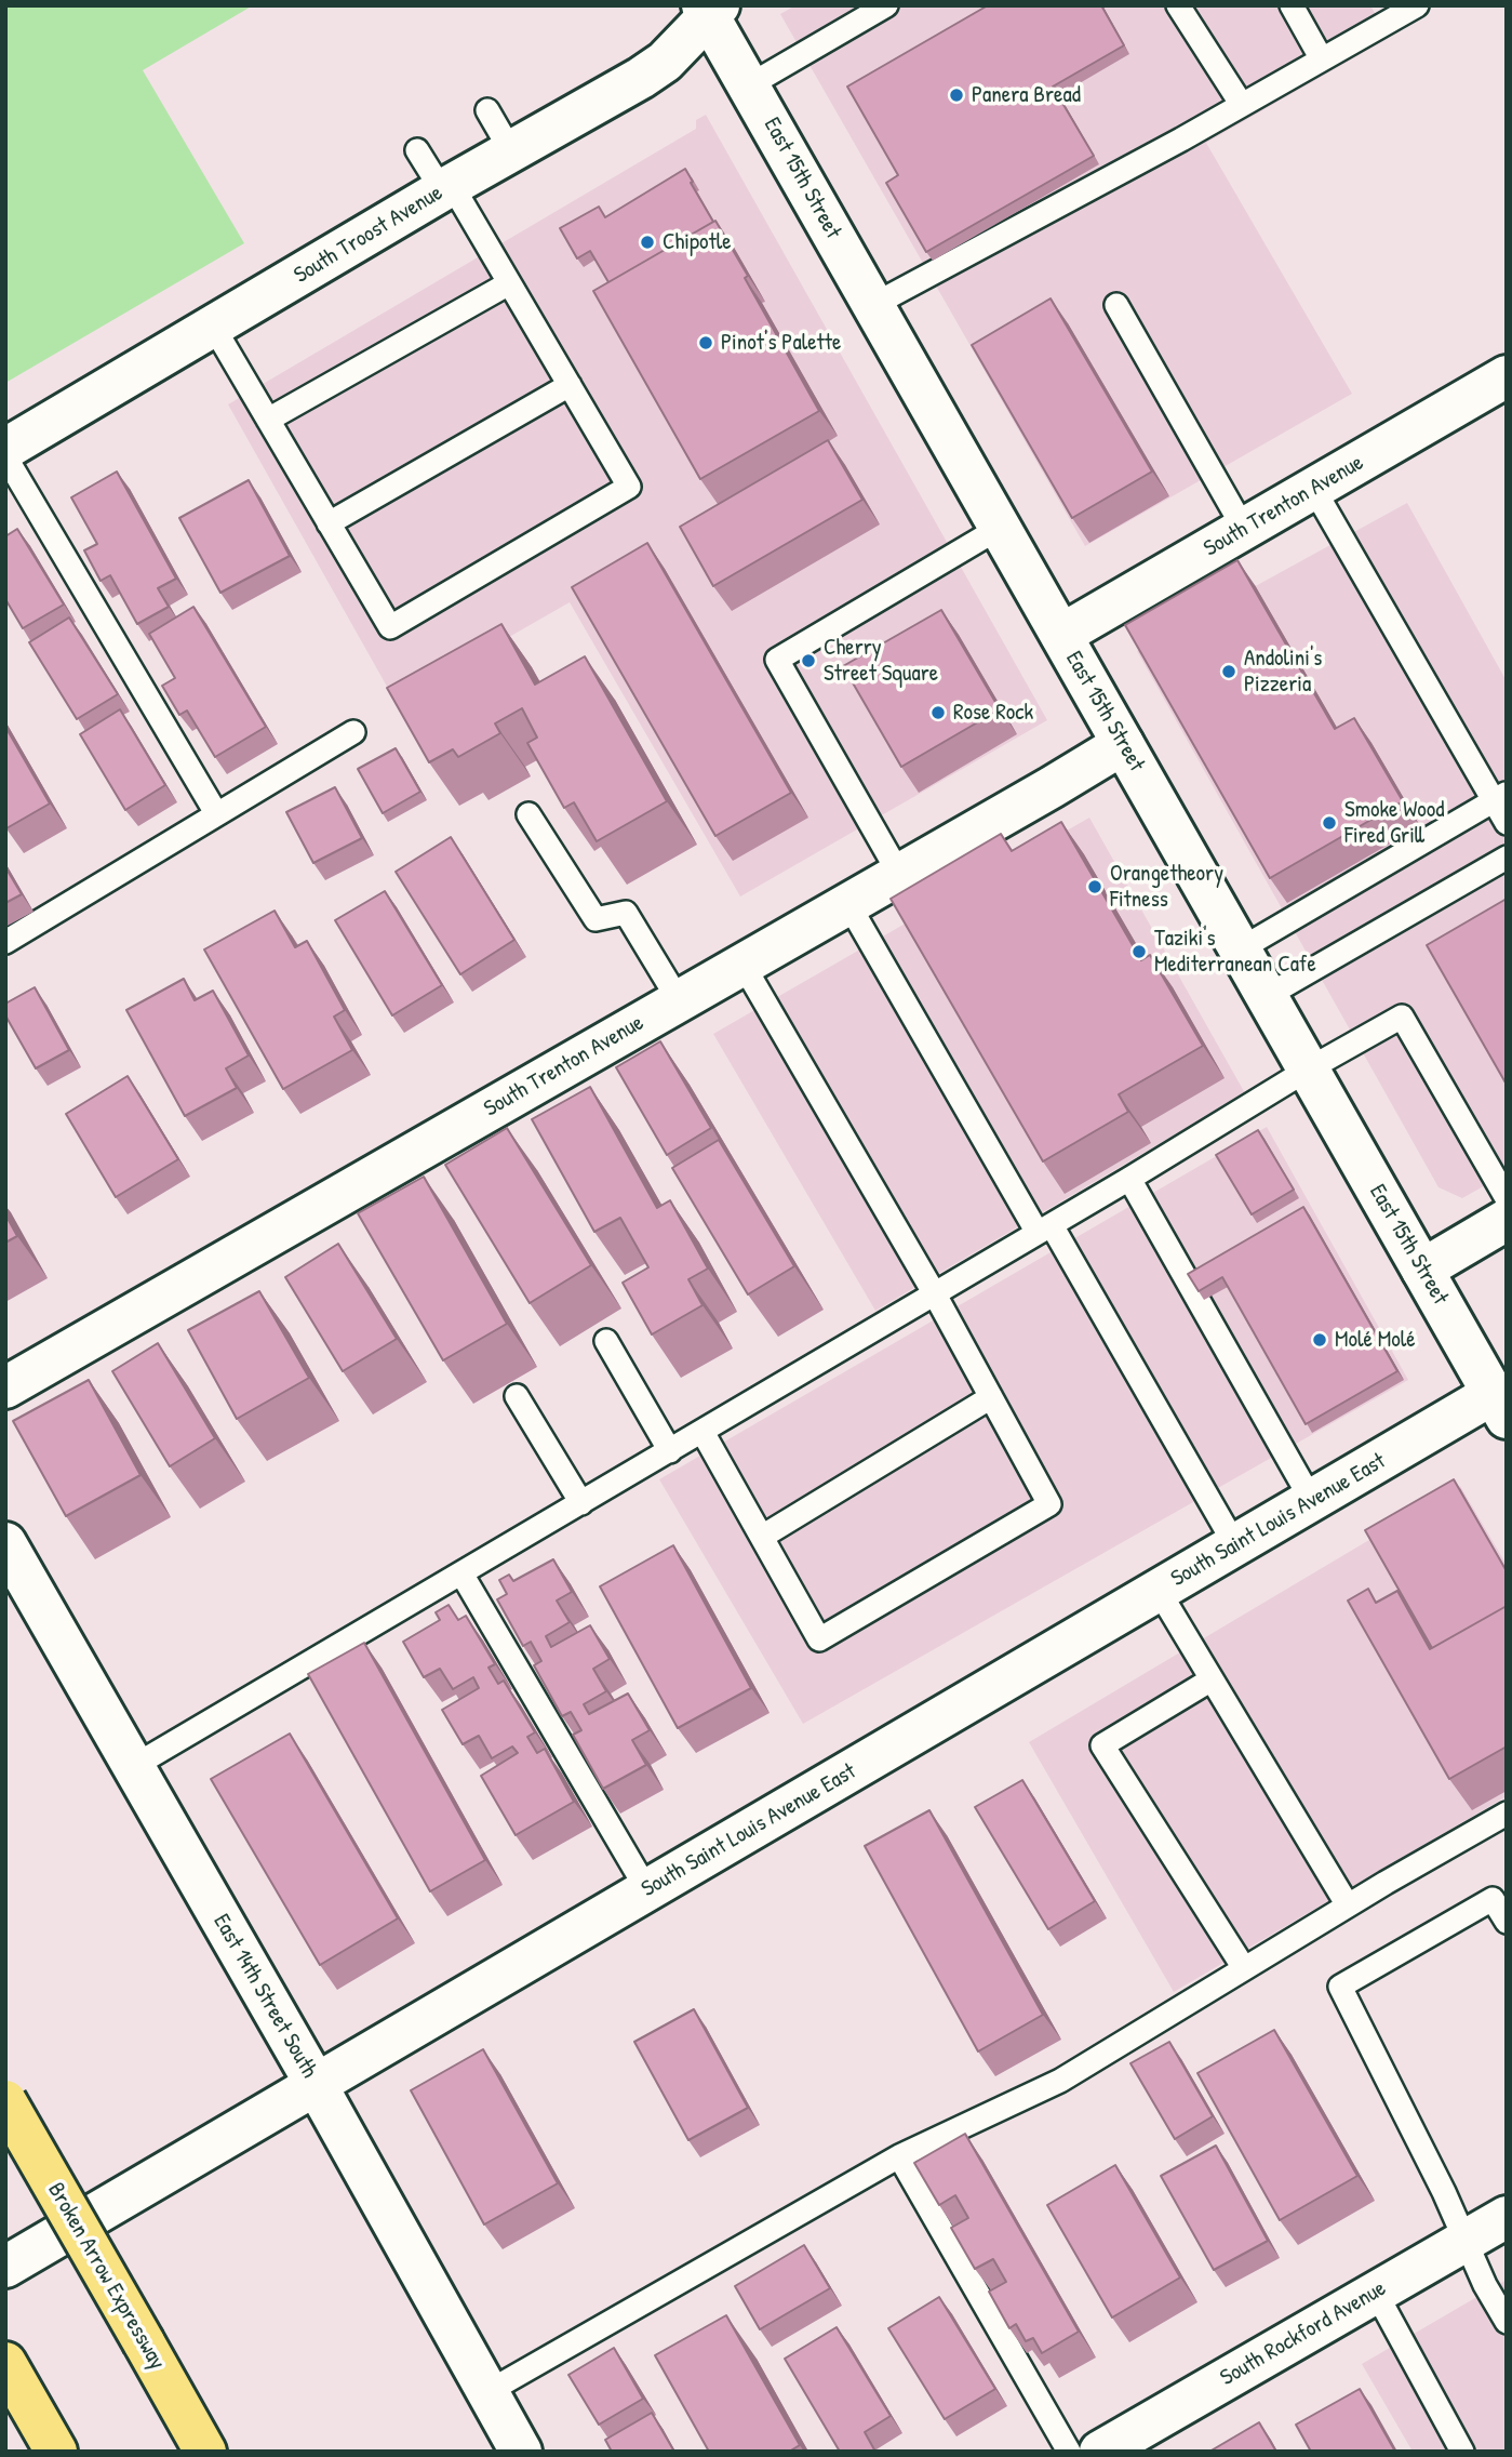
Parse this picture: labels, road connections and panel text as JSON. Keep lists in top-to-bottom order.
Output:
{
  "streets": {
    "highway": ["Broken Arrow Expressway"],
    "street": [
      "East 15th Street",
      "South Troost Avenue",
      "South Trenton Avenue",
      "South Saint Louis Avenue East",
      "East 14th Street South",
      "South Rockford Avenue"
    ]
  },
  "crossings": [
    ["East 15th Street", "South Troost Avenue"],
    ["East 15th Street", "South Trenton Avenue"],
    ["East 15th Street", "South Saint Louis Avenue East"],
    ["South Saint Louis Avenue East", "East 14th Street South"]
  ],
  "places": [
    "Panera Bread",
    "Chipotle",
    "Pinot's Palette",
    "Cherry Street Square",
    "Andolini's Pizzeria",
    "Rose Rock",
    "Smoke Wood Fired Grill",
    "Orangetheory Fitness",
    "Taziki's Mediterranean Cafe",
    "Molé Molé"
  ]
}
